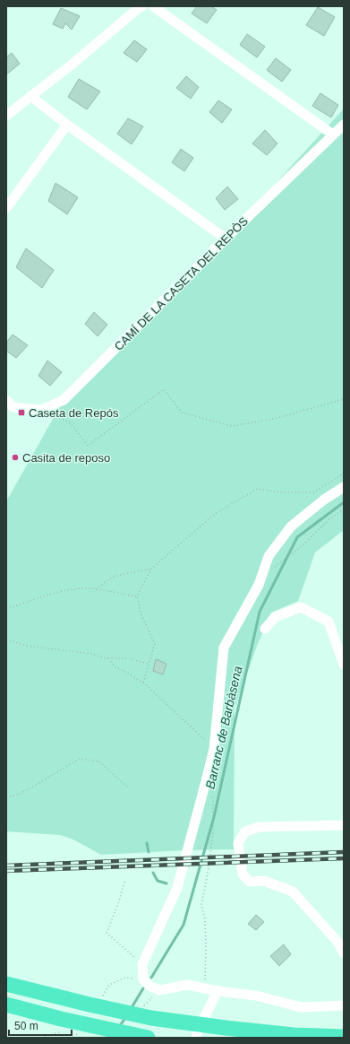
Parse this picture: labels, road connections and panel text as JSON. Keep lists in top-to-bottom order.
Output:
{
  "streets": {
    "street": ["CAMÍ DE LA CASETA DEL REPÒS"]
  },
  "water": ["Barranc de Barbàsena"],
  "places": {
    "transit": ["Caseta de Repós"],
    "other": ["Casita de reposo"]
  },
  "scale_bar": "50 m"
}
